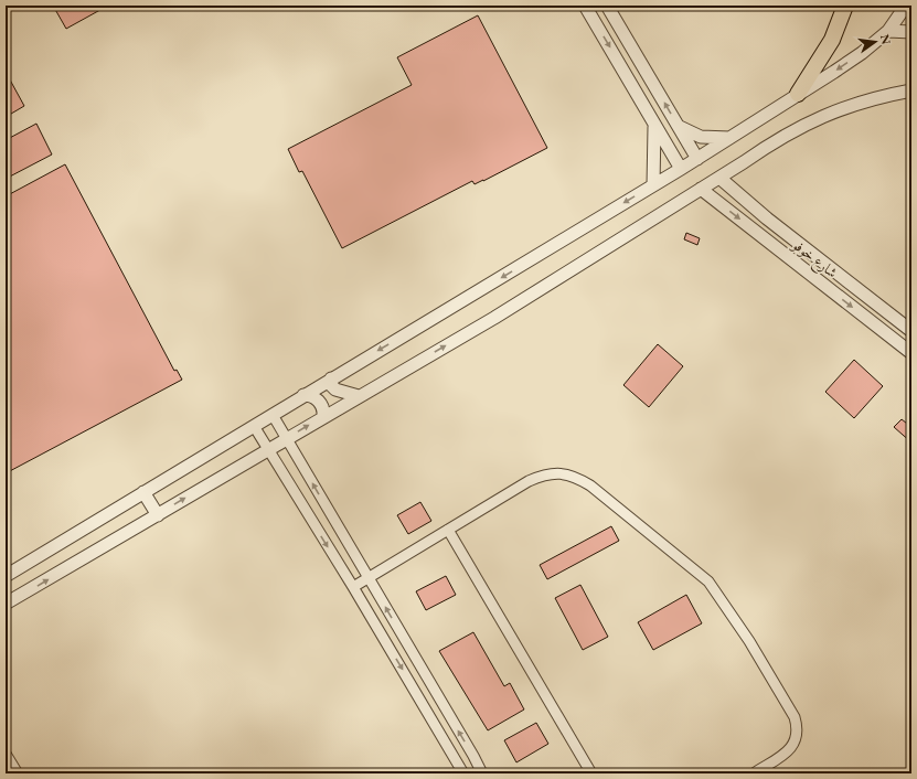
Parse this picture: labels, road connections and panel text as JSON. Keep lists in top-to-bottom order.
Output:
{
  "streets": {
    "street": ["شارع خوفو"]
  },
  "north": "right"
}
